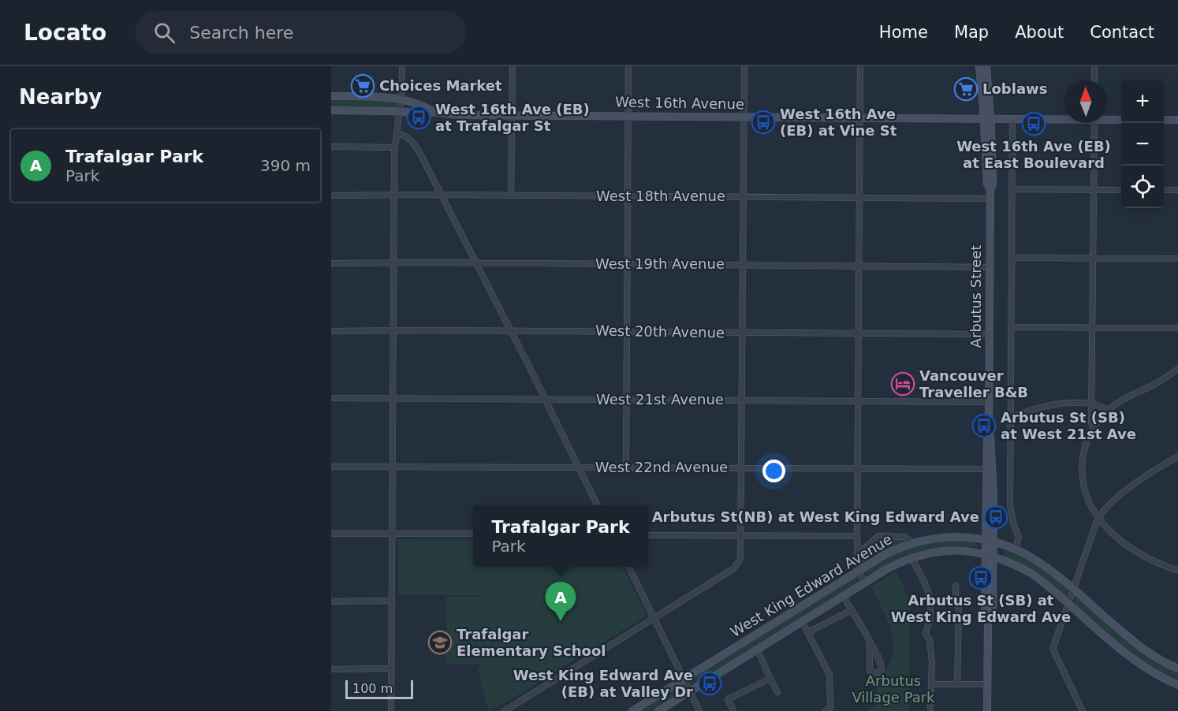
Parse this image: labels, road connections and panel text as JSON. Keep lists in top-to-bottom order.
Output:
{
  "streets": {
    "main road": ["West 16th Avenue", "Arbutus Street", "West King Edward Avenue"],
    "street": [
      "West 18th Avenue",
      "West 19th Avenue",
      "West 20th Avenue",
      "West 21st Avenue",
      "West 22nd Avenue"
    ]
  },
  "crossings": [
    ["West 16th Avenue", "Arbutus Street"],
    ["West 18th Avenue", "Arbutus Street"],
    ["West 19th Avenue", "Arbutus Street"],
    ["Arbutus Street", "West 20th Avenue"],
    ["Arbutus Street", "West 21st Avenue"],
    ["Arbutus Street", "West 22nd Avenue"],
    ["Arbutus Street", "West King Edward Avenue"]
  ],
  "parks": ["Arbutus Village Park"],
  "places": {
    "supermarket": ["Choices Market", "Loblaws"],
    "bus stop": [
      "West 16th Ave (EB) at Trafalgar St",
      "West 16th Ave (EB) at Vine St",
      "West 16th Ave (EB) at East Boulevard",
      "Arbutus St (SB) at West 21st Ave",
      "Arbutus St(NB) at West King Edward Ave",
      "Arbutus St (SB) at West King Edward Ave",
      "West King Edward Ave (EB) at Valley Dr"
    ],
    "hotel": ["Vancouver Traveller B&B"],
    "school or university": ["Trafalgar Elementary School"]
  },
  "scale_bar": "100 m",
  "north": "top",
  "page": {
    "header": "Locato",
    "search": "Search here",
    "nav": [
      "Home",
      "Map",
      "About",
      "Contact"
    ],
    "heading": "Nearby",
    "map_buttons": ["+", "−"],
    "list": [
      {
        "mark": "A",
        "name": "Trafalgar Park",
        "note": "Park",
        "value": "390 m"
      }
    ],
    "popup": ["Trafalgar Park", "Park"],
    "pins": "A",
    "scale": "100 m"
  }
}
